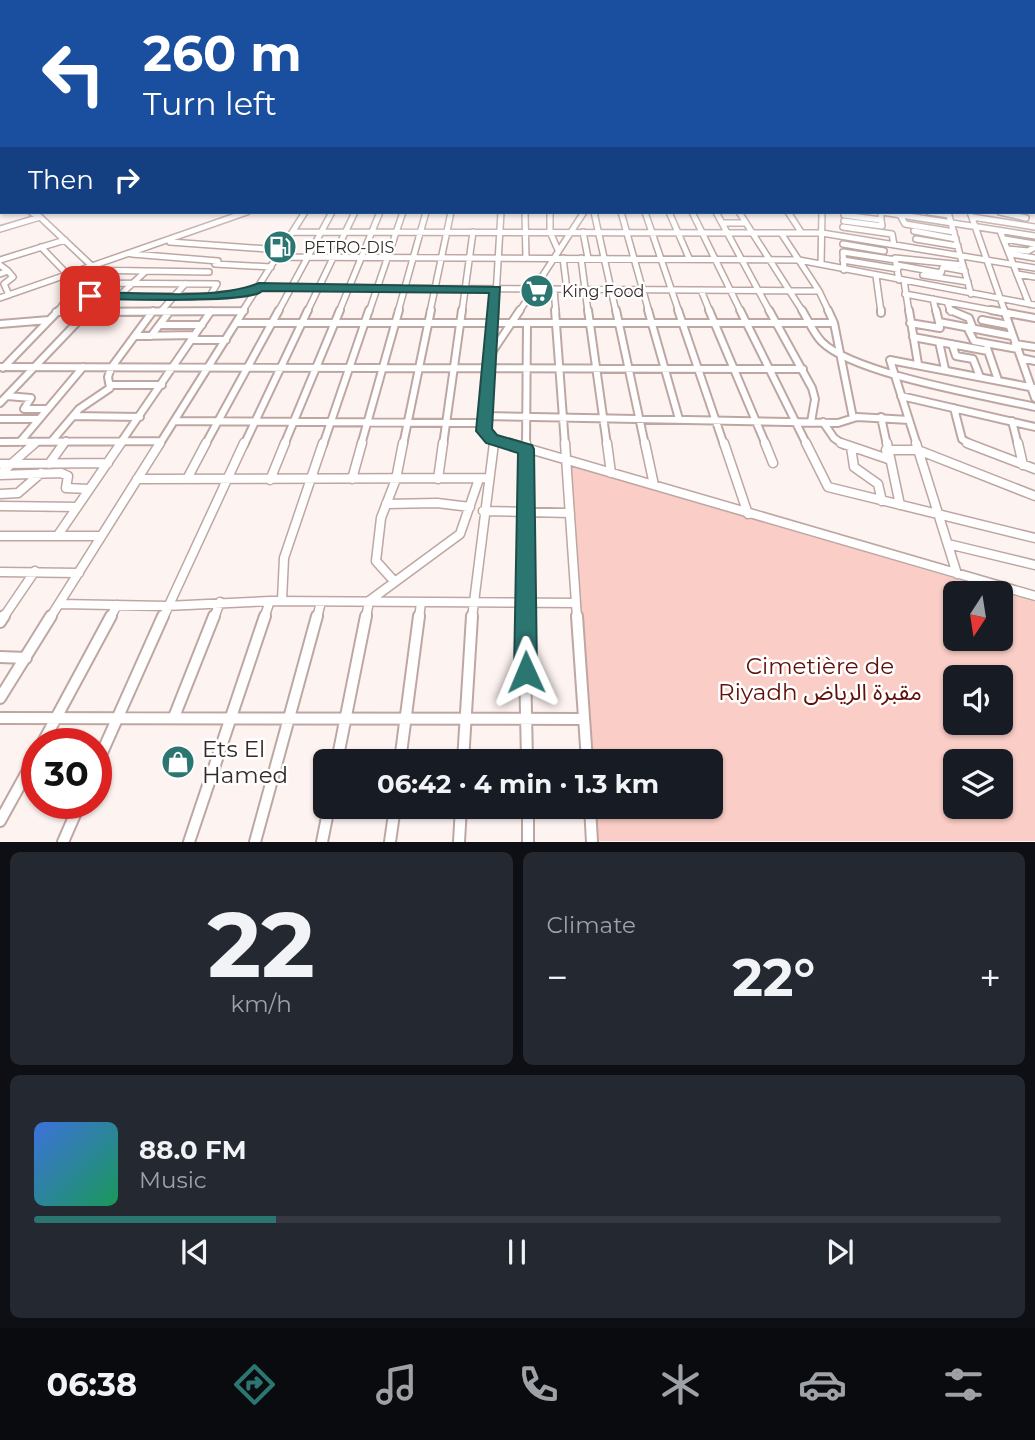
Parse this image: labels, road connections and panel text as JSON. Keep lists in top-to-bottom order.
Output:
{
  "parks": ["Cimetière de Riyadh مقبرة الرياض"],
  "places": {
    "fuel station": ["PETRO-DIS"],
    "supermarket": ["King Food"],
    "shop": ["Ets El Hamed"]
  },
  "north": "bottom",
  "page": {
    "turn": ["260 m", "Turn left"],
    "then": "Then",
    "limit": "30",
    "trip": "06:42 · 4 min · 1.3 km",
    "tile": [
      ["22", "km/h"],
      "Climate"
    ],
    "heat": ["−", "22°", "+"],
    "song": ["88.0 FM", "Music"],
    "tabs": "06:38"
  }
}
